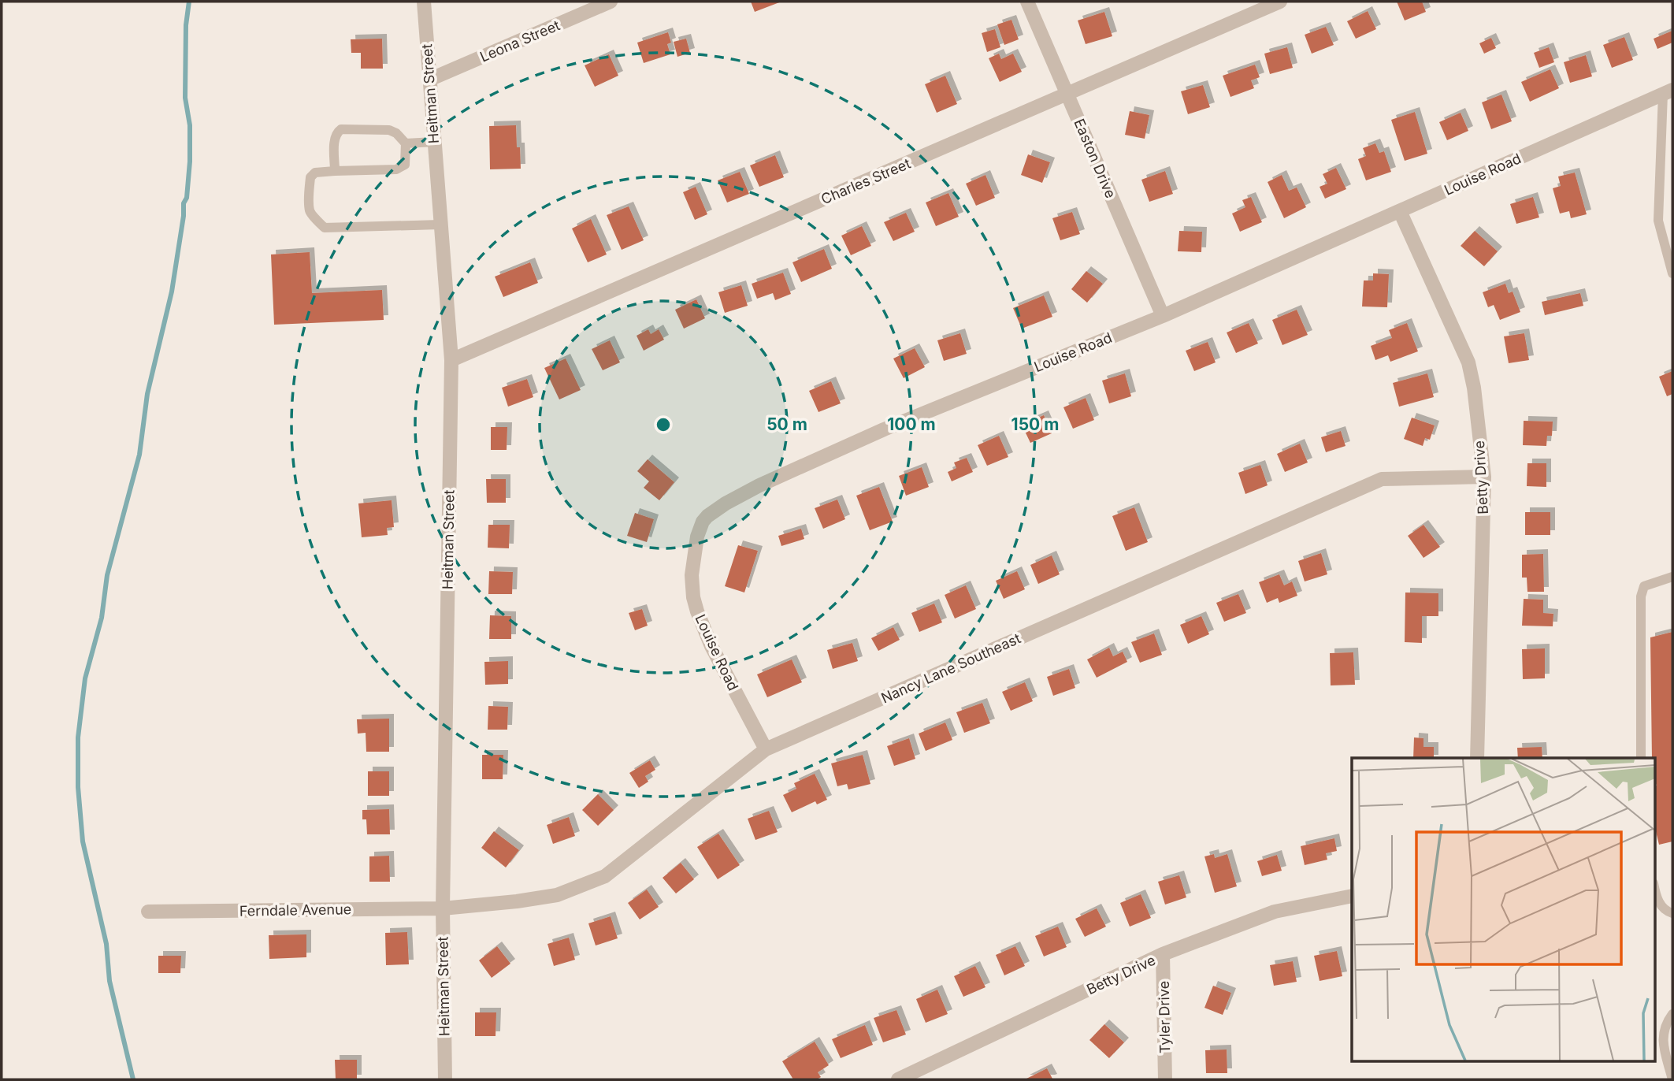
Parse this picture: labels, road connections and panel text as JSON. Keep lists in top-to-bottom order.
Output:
{
  "streets": {
    "street": [
      "Leona Street",
      "Heitman Street",
      "Easton Drive",
      "Louise Road",
      "Charles Street",
      "Betty Drive",
      "Nancy Lane Southeast",
      "Ferndale Avenue",
      "Tyler Drive"
    ]
  },
  "crossings": [
    ["Leona Street", "Heitman Street"],
    ["Heitman Street", "Charles Street"],
    ["Heitman Street", "Nancy Lane Southeast"],
    ["Heitman Street", "Ferndale Avenue"],
    ["Easton Drive", "Louise Road"],
    ["Easton Drive", "Charles Street"],
    ["Louise Road", "Betty Drive"],
    ["Louise Road", "Nancy Lane Southeast"],
    ["Betty Drive", "Nancy Lane Southeast"],
    ["Betty Drive", "Tyler Drive"],
    ["Nancy Lane Southeast", "Ferndale Avenue"]
  ],
  "rings": ["50 m", "100 m", "150 m"]
}
